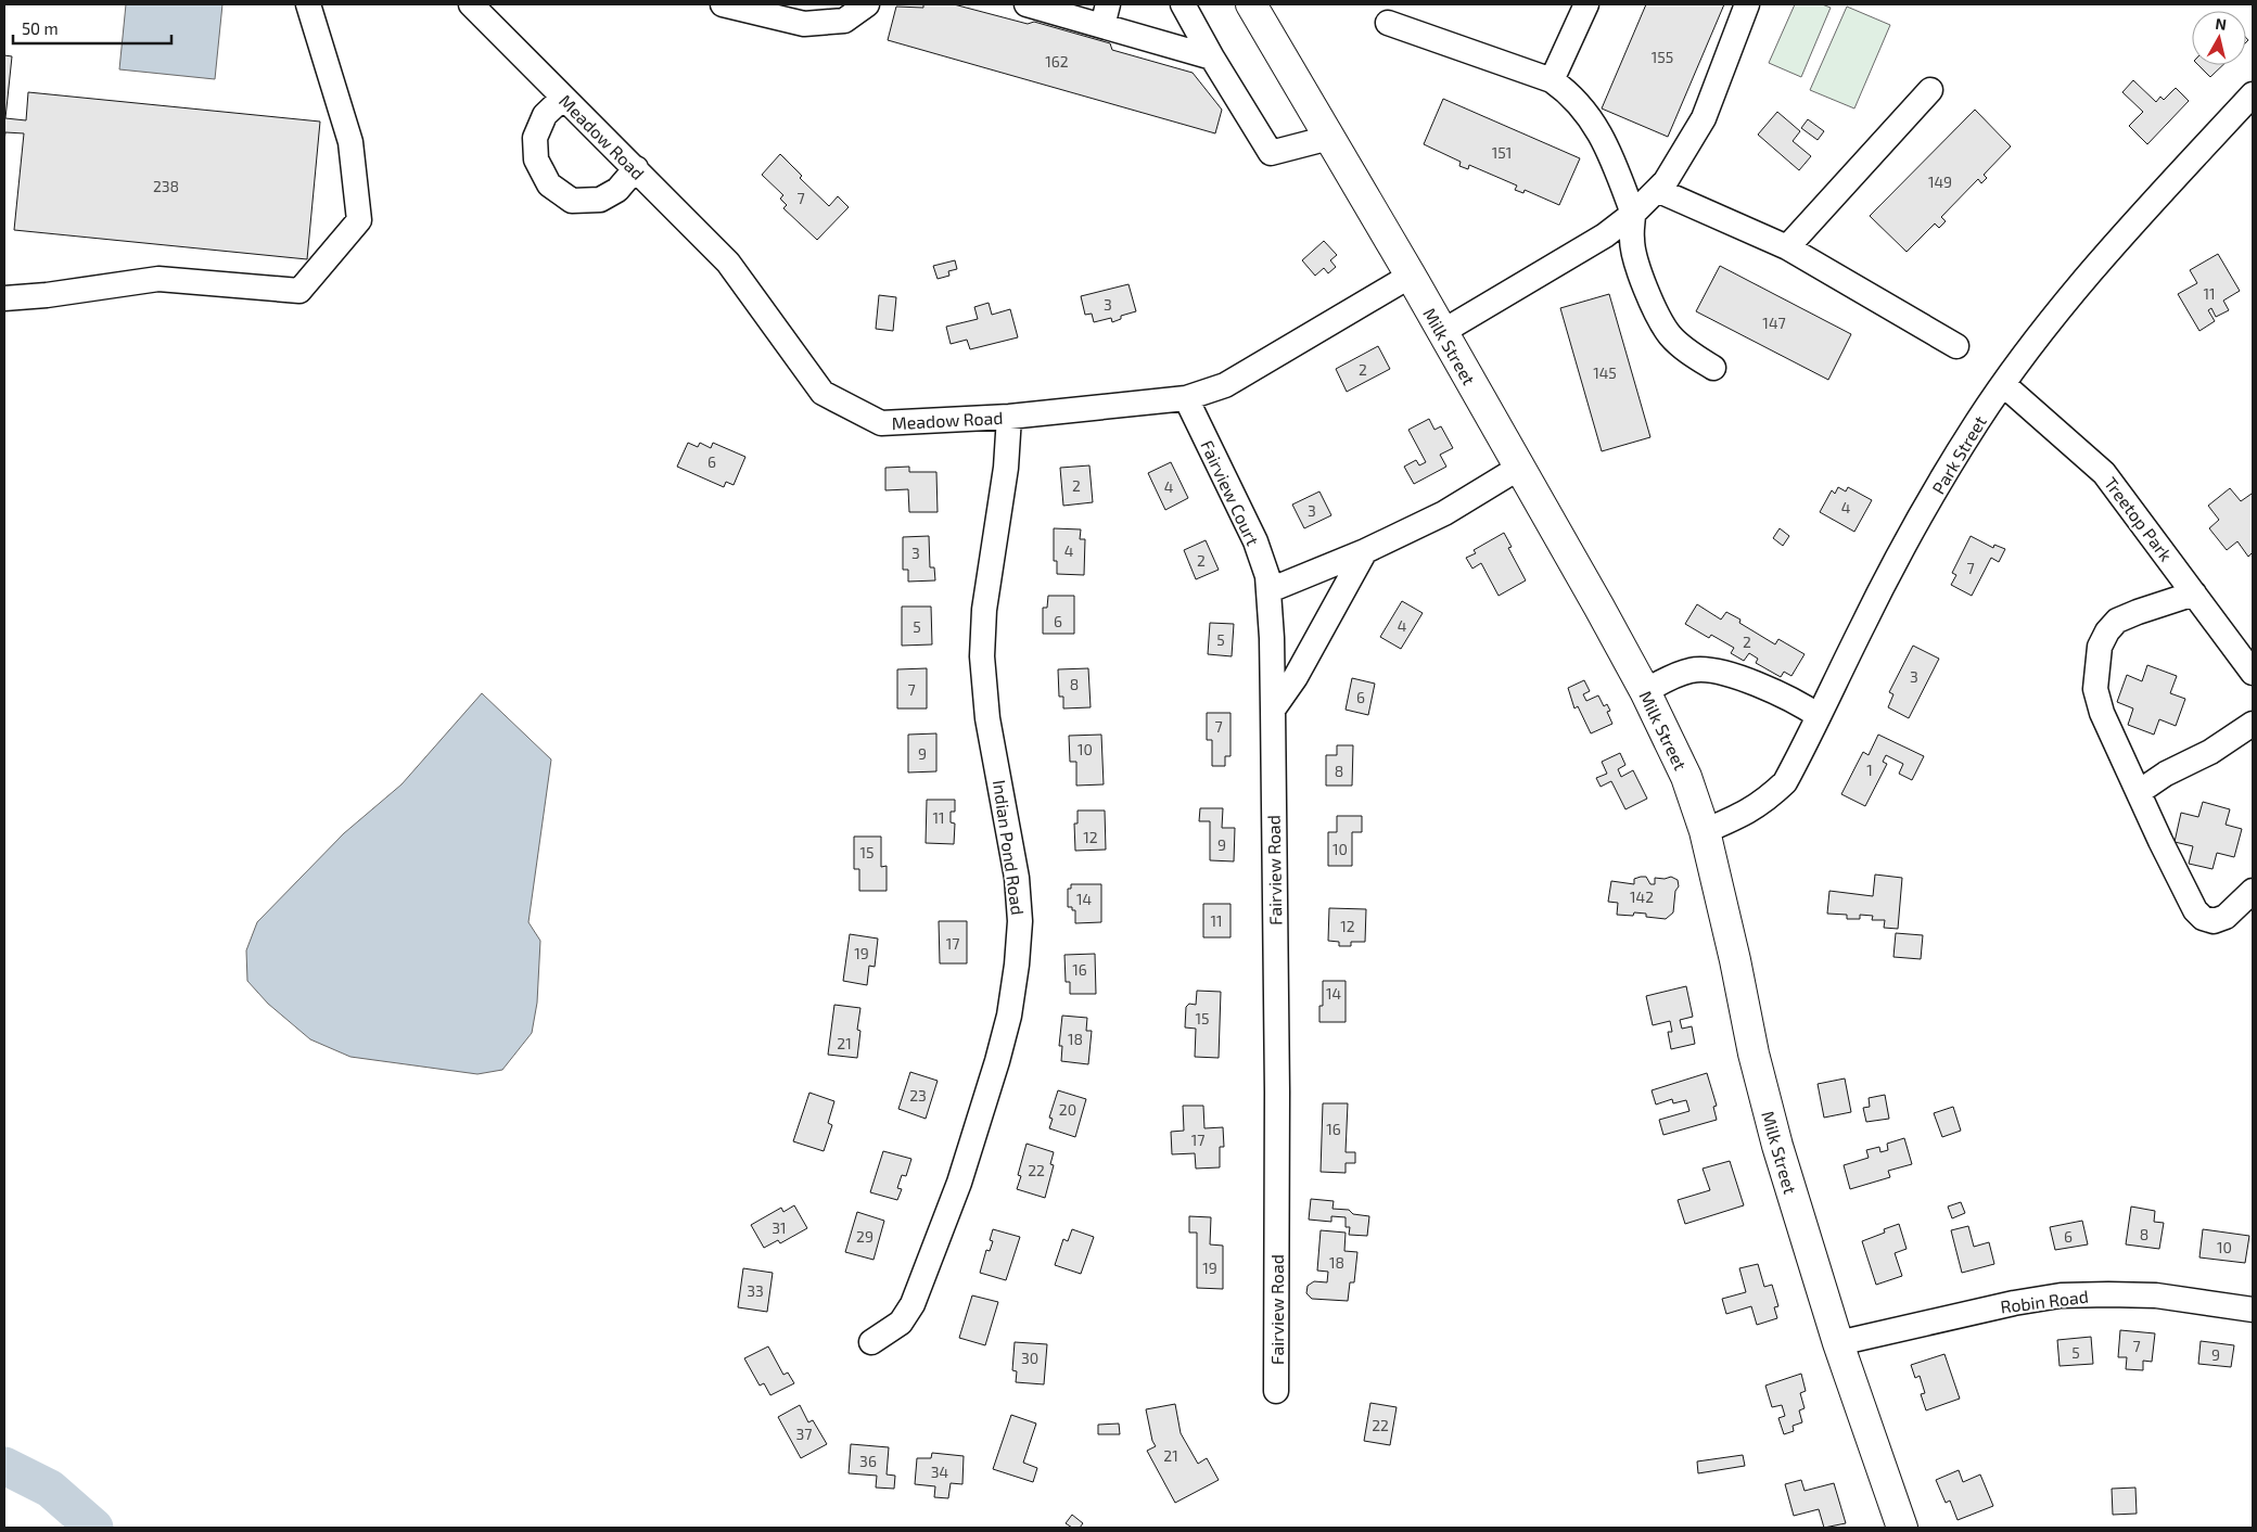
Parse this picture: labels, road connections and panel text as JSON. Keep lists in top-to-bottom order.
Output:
{
  "streets": {
    "main road": ["Milk Street"],
    "street": [
      "Meadow Road",
      "Park Street",
      "Fairview Court",
      "Treetop Park",
      "Indian Pond Road",
      "Fairview Road",
      "Robin Road"
    ]
  },
  "crossings": [
    ["Meadow Road", "Milk Street"],
    ["Meadow Road", "Fairview Court"],
    ["Meadow Road", "Indian Pond Road"],
    ["Milk Street", "Park Street"],
    ["Milk Street", "Robin Road"],
    ["Park Street", "Treetop Park"],
    ["Fairview Court", "Fairview Road"]
  ],
  "house_numbers": [
    "155",
    "162",
    "151",
    "149",
    "238",
    "7",
    "11",
    "3",
    "147",
    "2",
    "145",
    "6",
    "2",
    "4",
    "4",
    "3",
    "4",
    "3",
    "2",
    "7",
    "6",
    "4",
    "5",
    "5",
    "2",
    "3",
    "8",
    "7",
    "6",
    "7",
    "10",
    "9",
    "1",
    "8",
    "11",
    "12",
    "9",
    "10",
    "15",
    "142",
    "14",
    "11",
    "12",
    "17",
    "19",
    "16",
    "14",
    "15",
    "18",
    "21",
    "23",
    "20",
    "16",
    "17",
    "22",
    "31",
    "8",
    "29",
    "6",
    "10",
    "18",
    "19",
    "33",
    "7",
    "5",
    "9",
    "30",
    "22",
    "37",
    "21",
    "36",
    "34"
  ],
  "scale_bar": "50 m",
  "north": "top"
}
